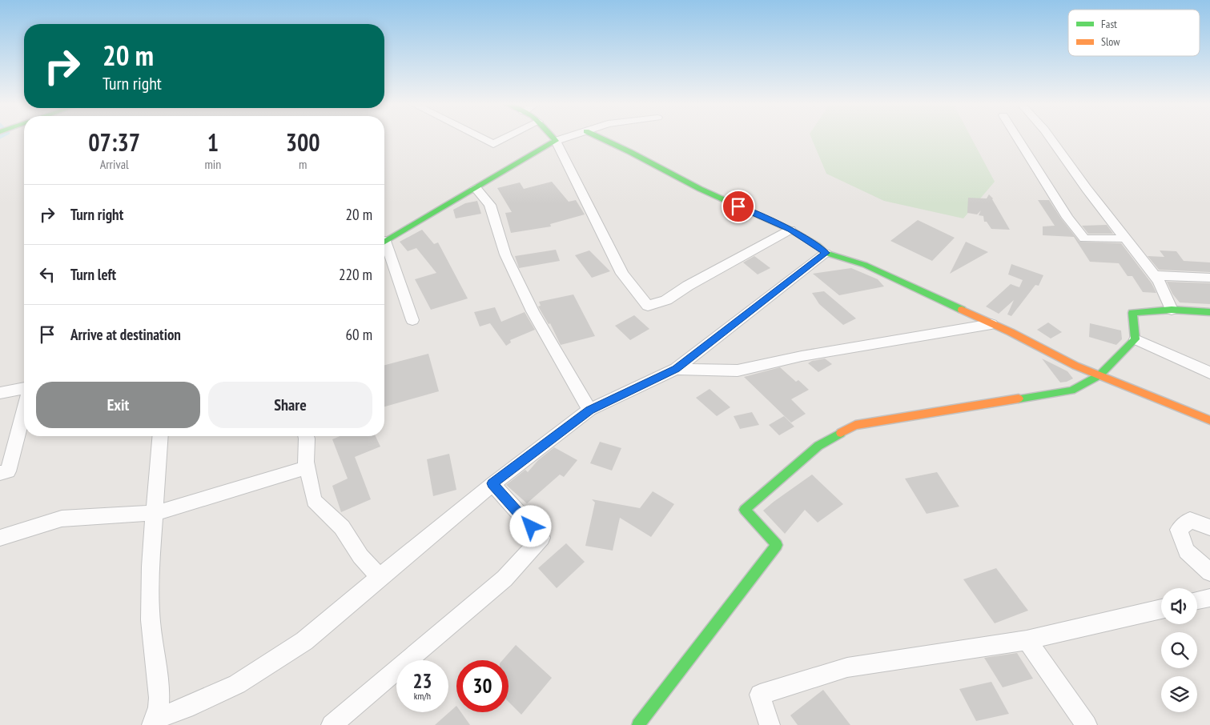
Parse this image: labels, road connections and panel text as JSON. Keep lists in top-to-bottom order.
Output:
{
  "legend": ["Fast", "Slow"],
  "page": {
    "turn": ["20 m", "Turn right"],
    "eta": [
      "07:37",
      "Arrival",
      "1",
      "min",
      "300",
      "m"
    ],
    "list": [
      {
        "name": "Turn right",
        "value": "20 m"
      },
      {
        "name": "Turn left",
        "value": "220 m"
      },
      {
        "name": "Arrive at destination",
        "value": "60 m"
      }
    ],
    "buttons": ["Exit", "Share"],
    "speed": "23 km/h",
    "limit": "30"
  }
}
